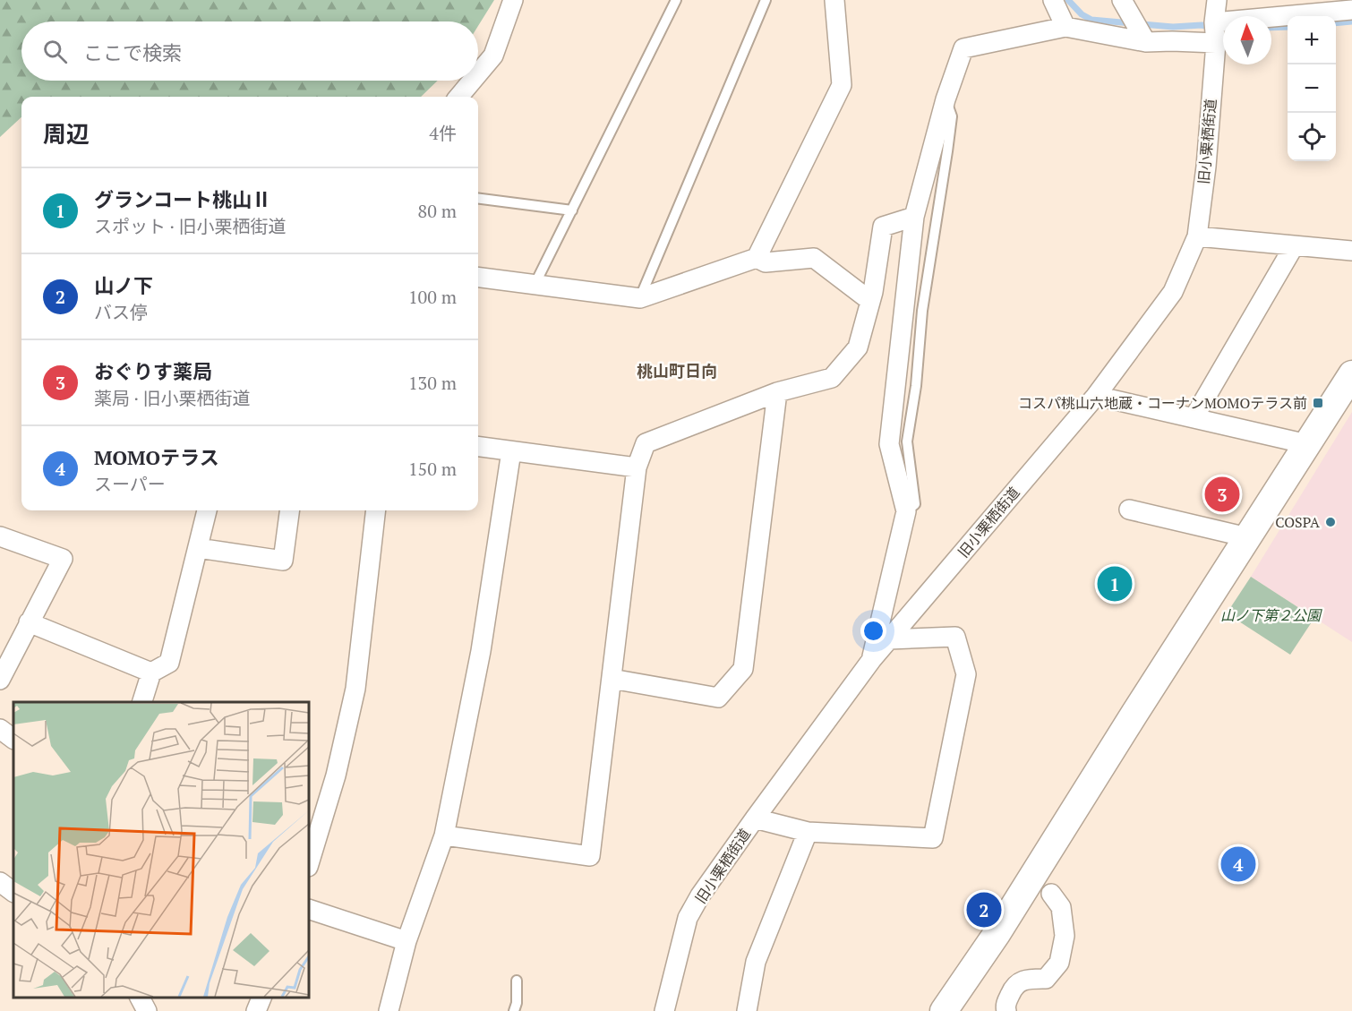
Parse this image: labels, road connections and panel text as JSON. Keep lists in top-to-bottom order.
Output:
{
  "streets": {
    "street": ["旧小栗栖街道"]
  },
  "districts": ["桃山町日向"],
  "parks": ["山ノ下第２公園"],
  "places": {
    "transit": ["コスパ桃山六地蔵・コーナンMOMOテラス前"],
    "other": ["COSPA"]
  },
  "north": "top",
  "page": {
    "map_buttons": ["+", "−"],
    "search": "ここで検索",
    "heading": ["周辺", "4件"],
    "list": [
      {
        "mark": "1",
        "name": "グランコート桃山Ⅱ",
        "note": "スポット · 旧小栗栖街道",
        "value": "80 m"
      },
      {
        "mark": "2",
        "name": "山ノ下",
        "note": "バス停",
        "value": "100 m"
      },
      {
        "mark": "3",
        "name": "おぐりす薬局",
        "note": "薬局 · 旧小栗栖街道",
        "value": "130 m"
      },
      {
        "mark": "4",
        "name": "MOMOテラス",
        "note": "スーパー",
        "value": "150 m"
      }
    ],
    "pins": [
      "3",
      "1",
      "4",
      "2"
    ]
  }
}
